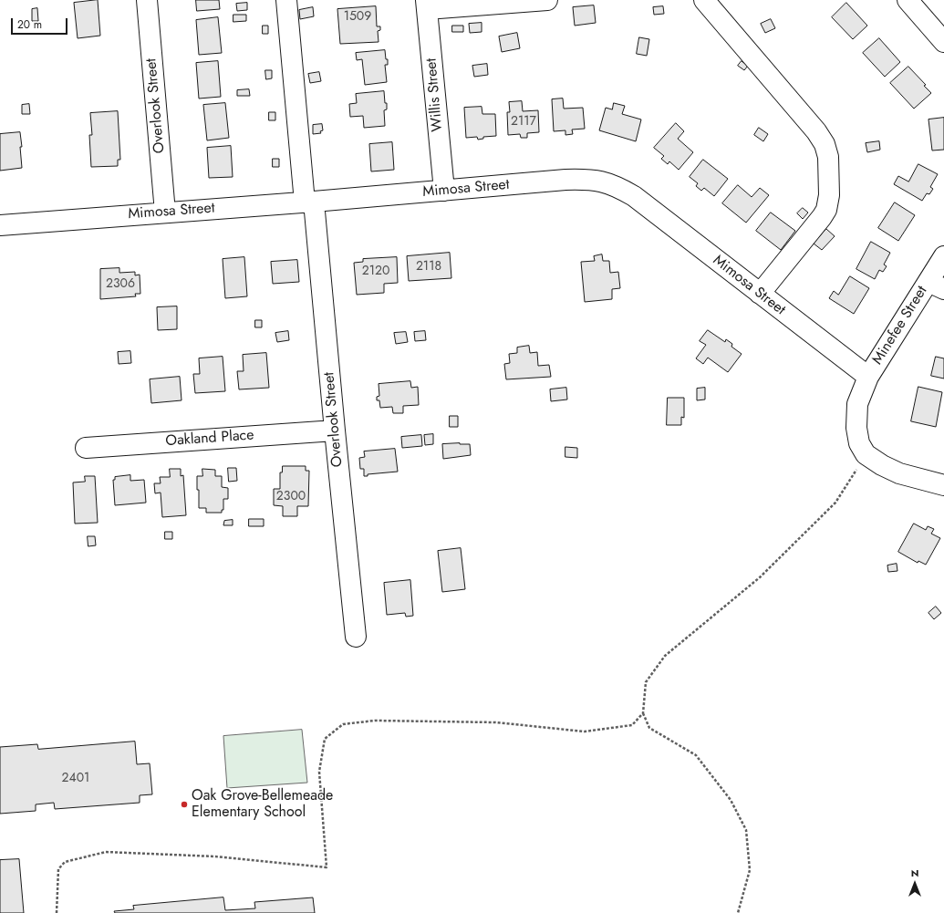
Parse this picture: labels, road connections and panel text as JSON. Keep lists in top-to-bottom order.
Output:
{
  "streets": {
    "street": [
      "Willis Street",
      "Overlook Street",
      "Mimosa Street",
      "Minefee Street",
      "Oakland Place"
    ]
  },
  "crossings": [
    ["Willis Street", "Mimosa Street"],
    ["Overlook Street", "Mimosa Street"],
    ["Overlook Street", "Oakland Place"],
    ["Mimosa Street", "Minefee Street"]
  ],
  "places": ["Oak Grove-Bellemeade Elementary School"],
  "house_numbers": [
    "1509",
    "2117",
    "2118",
    "2120",
    "2306",
    "2300",
    "2401"
  ],
  "scale_bar": "20 m",
  "north": "top"
}
